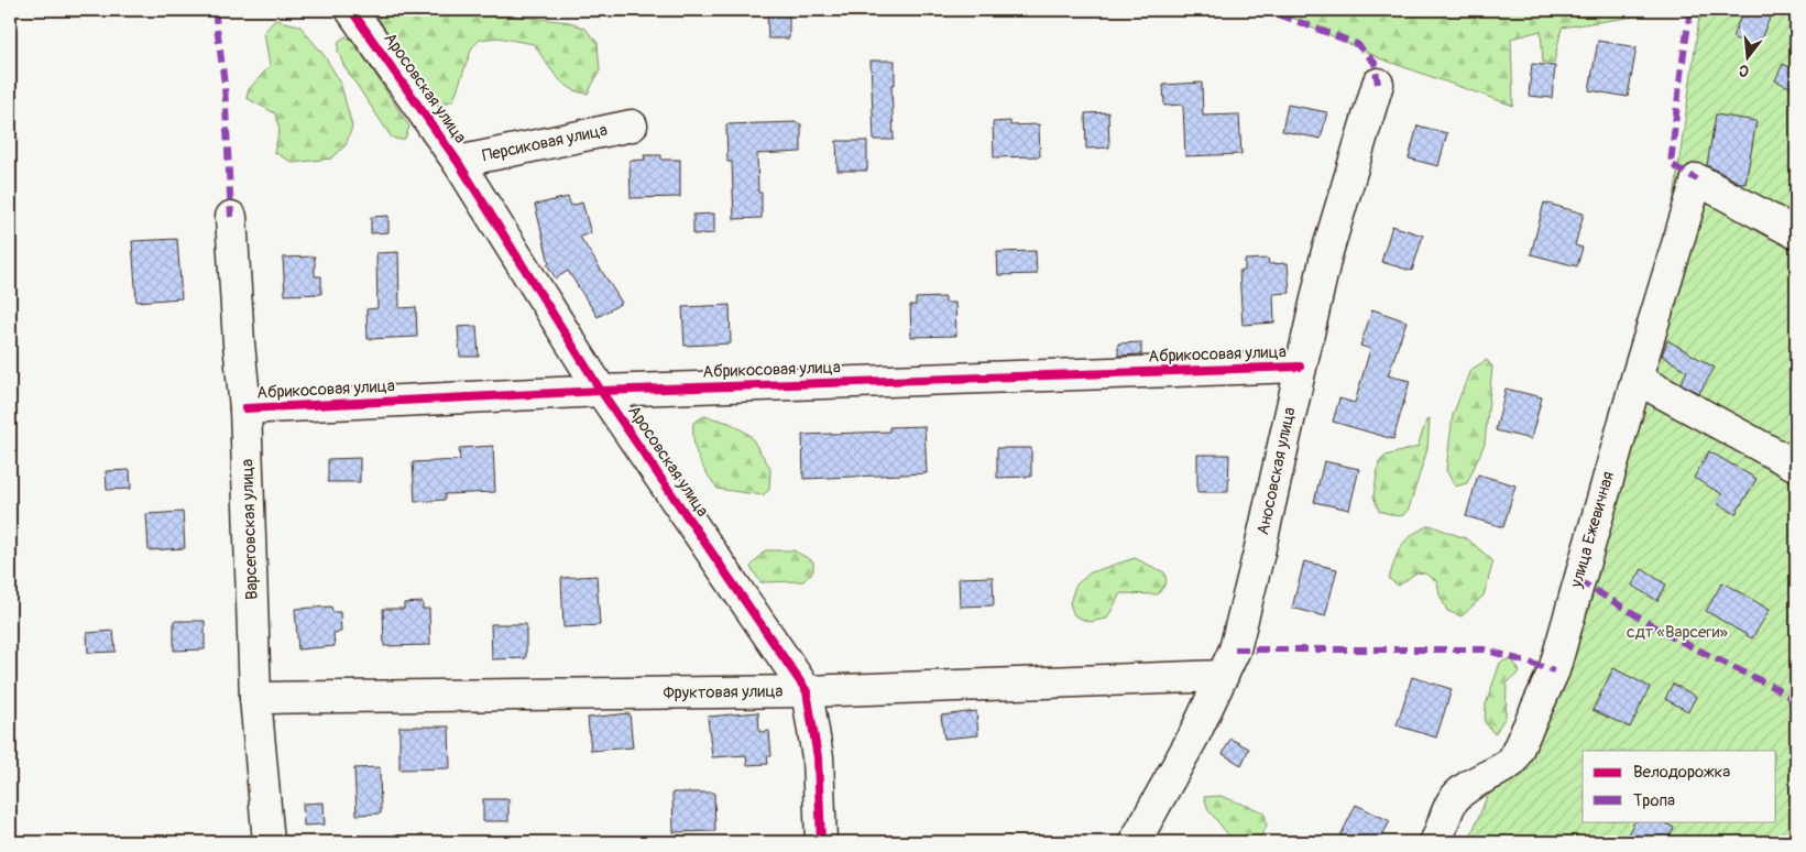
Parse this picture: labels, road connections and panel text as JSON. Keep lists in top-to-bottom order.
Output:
{
  "streets": {
    "street": [
      "Аросовская улица",
      "Персиковая улица",
      "Абрикосовая улица",
      "Аносовская улица",
      "Варсеговская улица",
      "улица Ежевичная",
      "Фруктовая улица"
    ]
  },
  "crossings": [
    ["Аросовская улица", "Персиковая улица"],
    ["Аросовская улица", "Абрикосовая улица"],
    ["Аросовская улица", "Фруктовая улица"],
    ["Абрикосовая улица", "Аносовская улица"],
    ["Абрикосовая улица", "Варсеговская улица"],
    ["Аносовская улица", "Фруктовая улица"],
    ["Варсеговская улица", "Фруктовая улица"]
  ],
  "parks": ["сдт «Варсеги»"],
  "legend": ["Велодорожка", "Тропа"],
  "north": "bottom"
}
